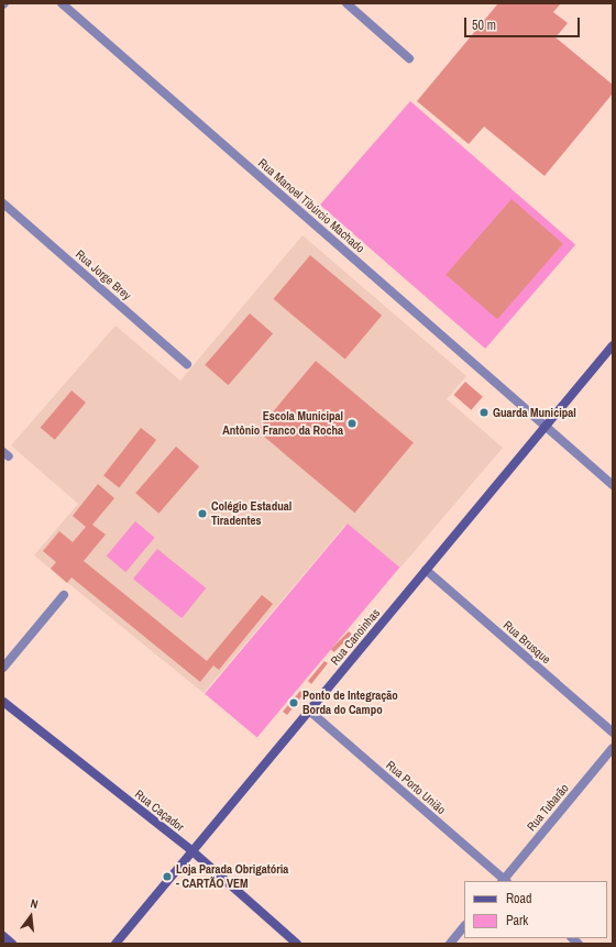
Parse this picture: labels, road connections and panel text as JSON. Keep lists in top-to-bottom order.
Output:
{
  "streets": {
    "street": [
      "Rua Manoel Tibúrcio Machado",
      "Rua Jorge Brey",
      "Rua Canoinhas",
      "Rua Brusque",
      "Rua Porto União",
      "Rua Tubarão",
      "Rua Caçador"
    ]
  },
  "crossings": [
    ["Rua Manoel Tibúrcio Machado", "Rua Canoinhas"],
    ["Rua Canoinhas", "Rua Brusque"],
    ["Rua Canoinhas", "Rua Porto União"],
    ["Rua Canoinhas", "Rua Caçador"],
    ["Rua Porto União", "Rua Tubarão"]
  ],
  "places": [
    "Guarda Municipal",
    "Escola Municipal Antônio Franco da Rocha",
    "Colégio Estadual Tiradentes",
    "Ponto de Integração Borda do Campo",
    "Loja Parada Obrigatória - CARTÃO VEM"
  ],
  "legend": ["Road", "Park"],
  "scale_bar": "50 m",
  "north": "top"
}
